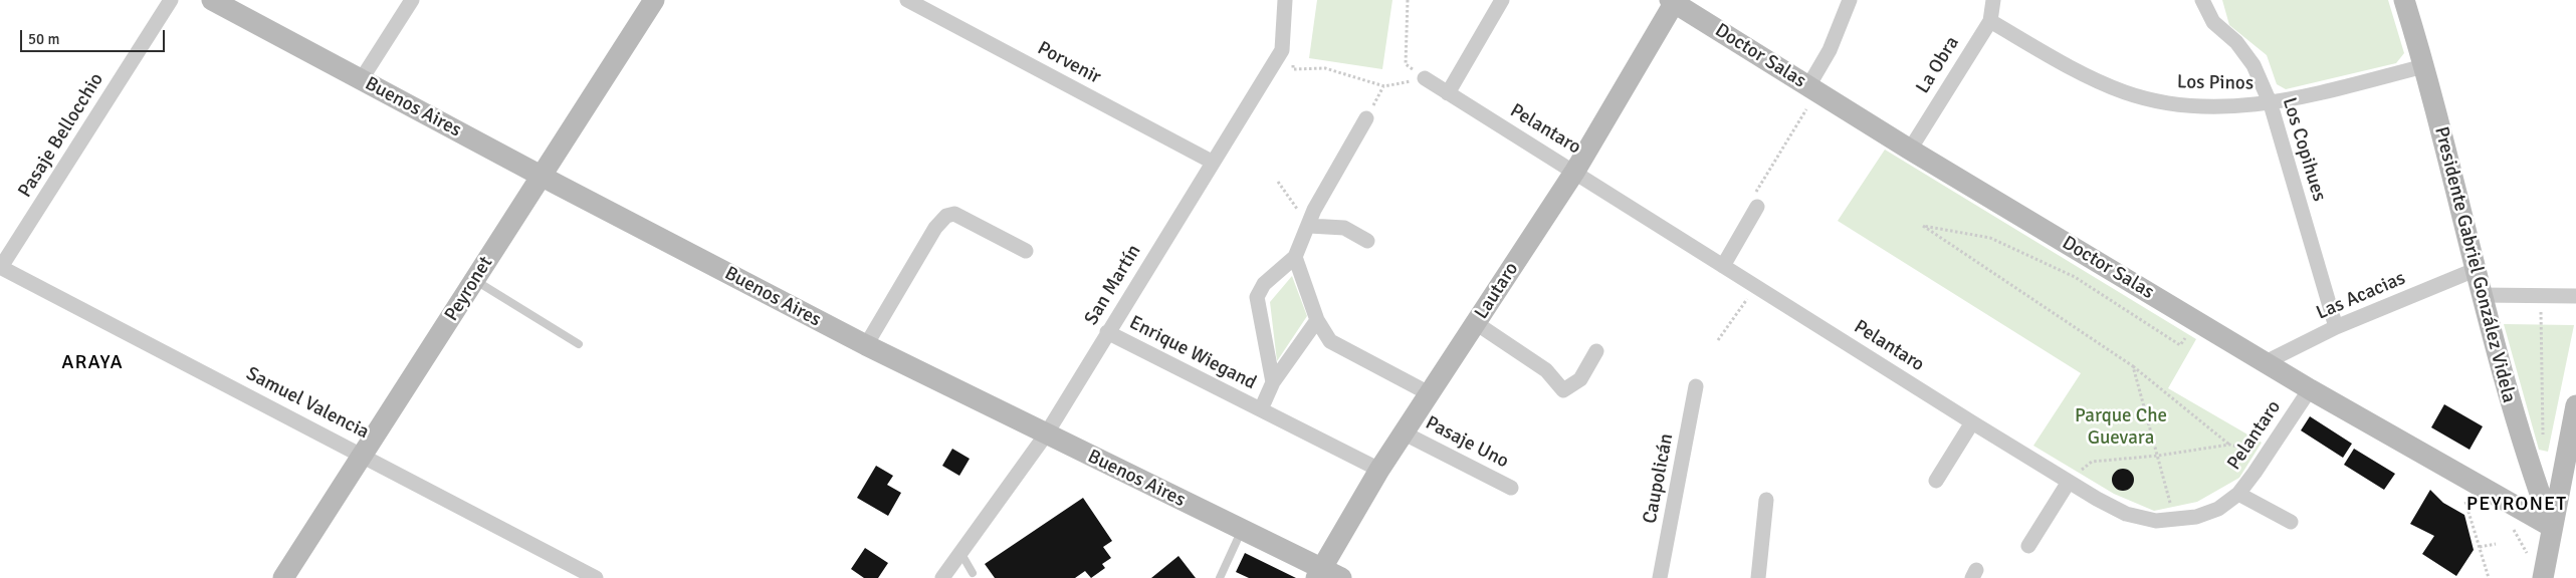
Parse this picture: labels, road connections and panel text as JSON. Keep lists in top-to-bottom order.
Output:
{
  "streets": {
    "main road": [
      "Doctor Salas",
      "Buenos Aires",
      "Presidente Gabriel González Videla",
      "Peyronet",
      "Lautaro"
    ],
    "street": [
      "Porvenir",
      "La Obra",
      "Los Pinos",
      "Pelantaro",
      "Pasaje Bellocchio",
      "Los Copihues",
      "San Martín",
      "Las Acacias",
      "Enrique Wiegand",
      "Samuel Valencia",
      "Pasaje Uno",
      "Caupolicán"
    ]
  },
  "crossings": [
    ["Doctor Salas", "La Obra"],
    ["Doctor Salas", "Pelantaro"],
    ["Doctor Salas", "Presidente Gabriel González Videla"],
    ["Doctor Salas", "Lautaro"],
    ["Doctor Salas", "Las Acacias"],
    ["Porvenir", "San Martín"],
    ["La Obra", "Los Pinos"],
    ["Los Pinos", "Los Copihues"],
    ["Los Pinos", "Presidente Gabriel González Videla"],
    ["Buenos Aires", "San Martín"],
    ["Buenos Aires", "Peyronet"],
    ["Buenos Aires", "Lautaro"],
    ["Pelantaro", "Lautaro"],
    ["Pasaje Bellocchio", "Samuel Valencia"],
    ["Los Copihues", "Las Acacias"],
    ["Presidente Gabriel González Videla", "Las Acacias"],
    ["San Martín", "Enrique Wiegand"],
    ["Peyronet", "Samuel Valencia"],
    ["Lautaro", "Enrique Wiegand"],
    ["Lautaro", "Pasaje Uno"]
  ],
  "districts": ["ARAYA", "PEYRONET"],
  "parks": ["Parque Che Guevara"],
  "scale_bar": "50 m"
}
